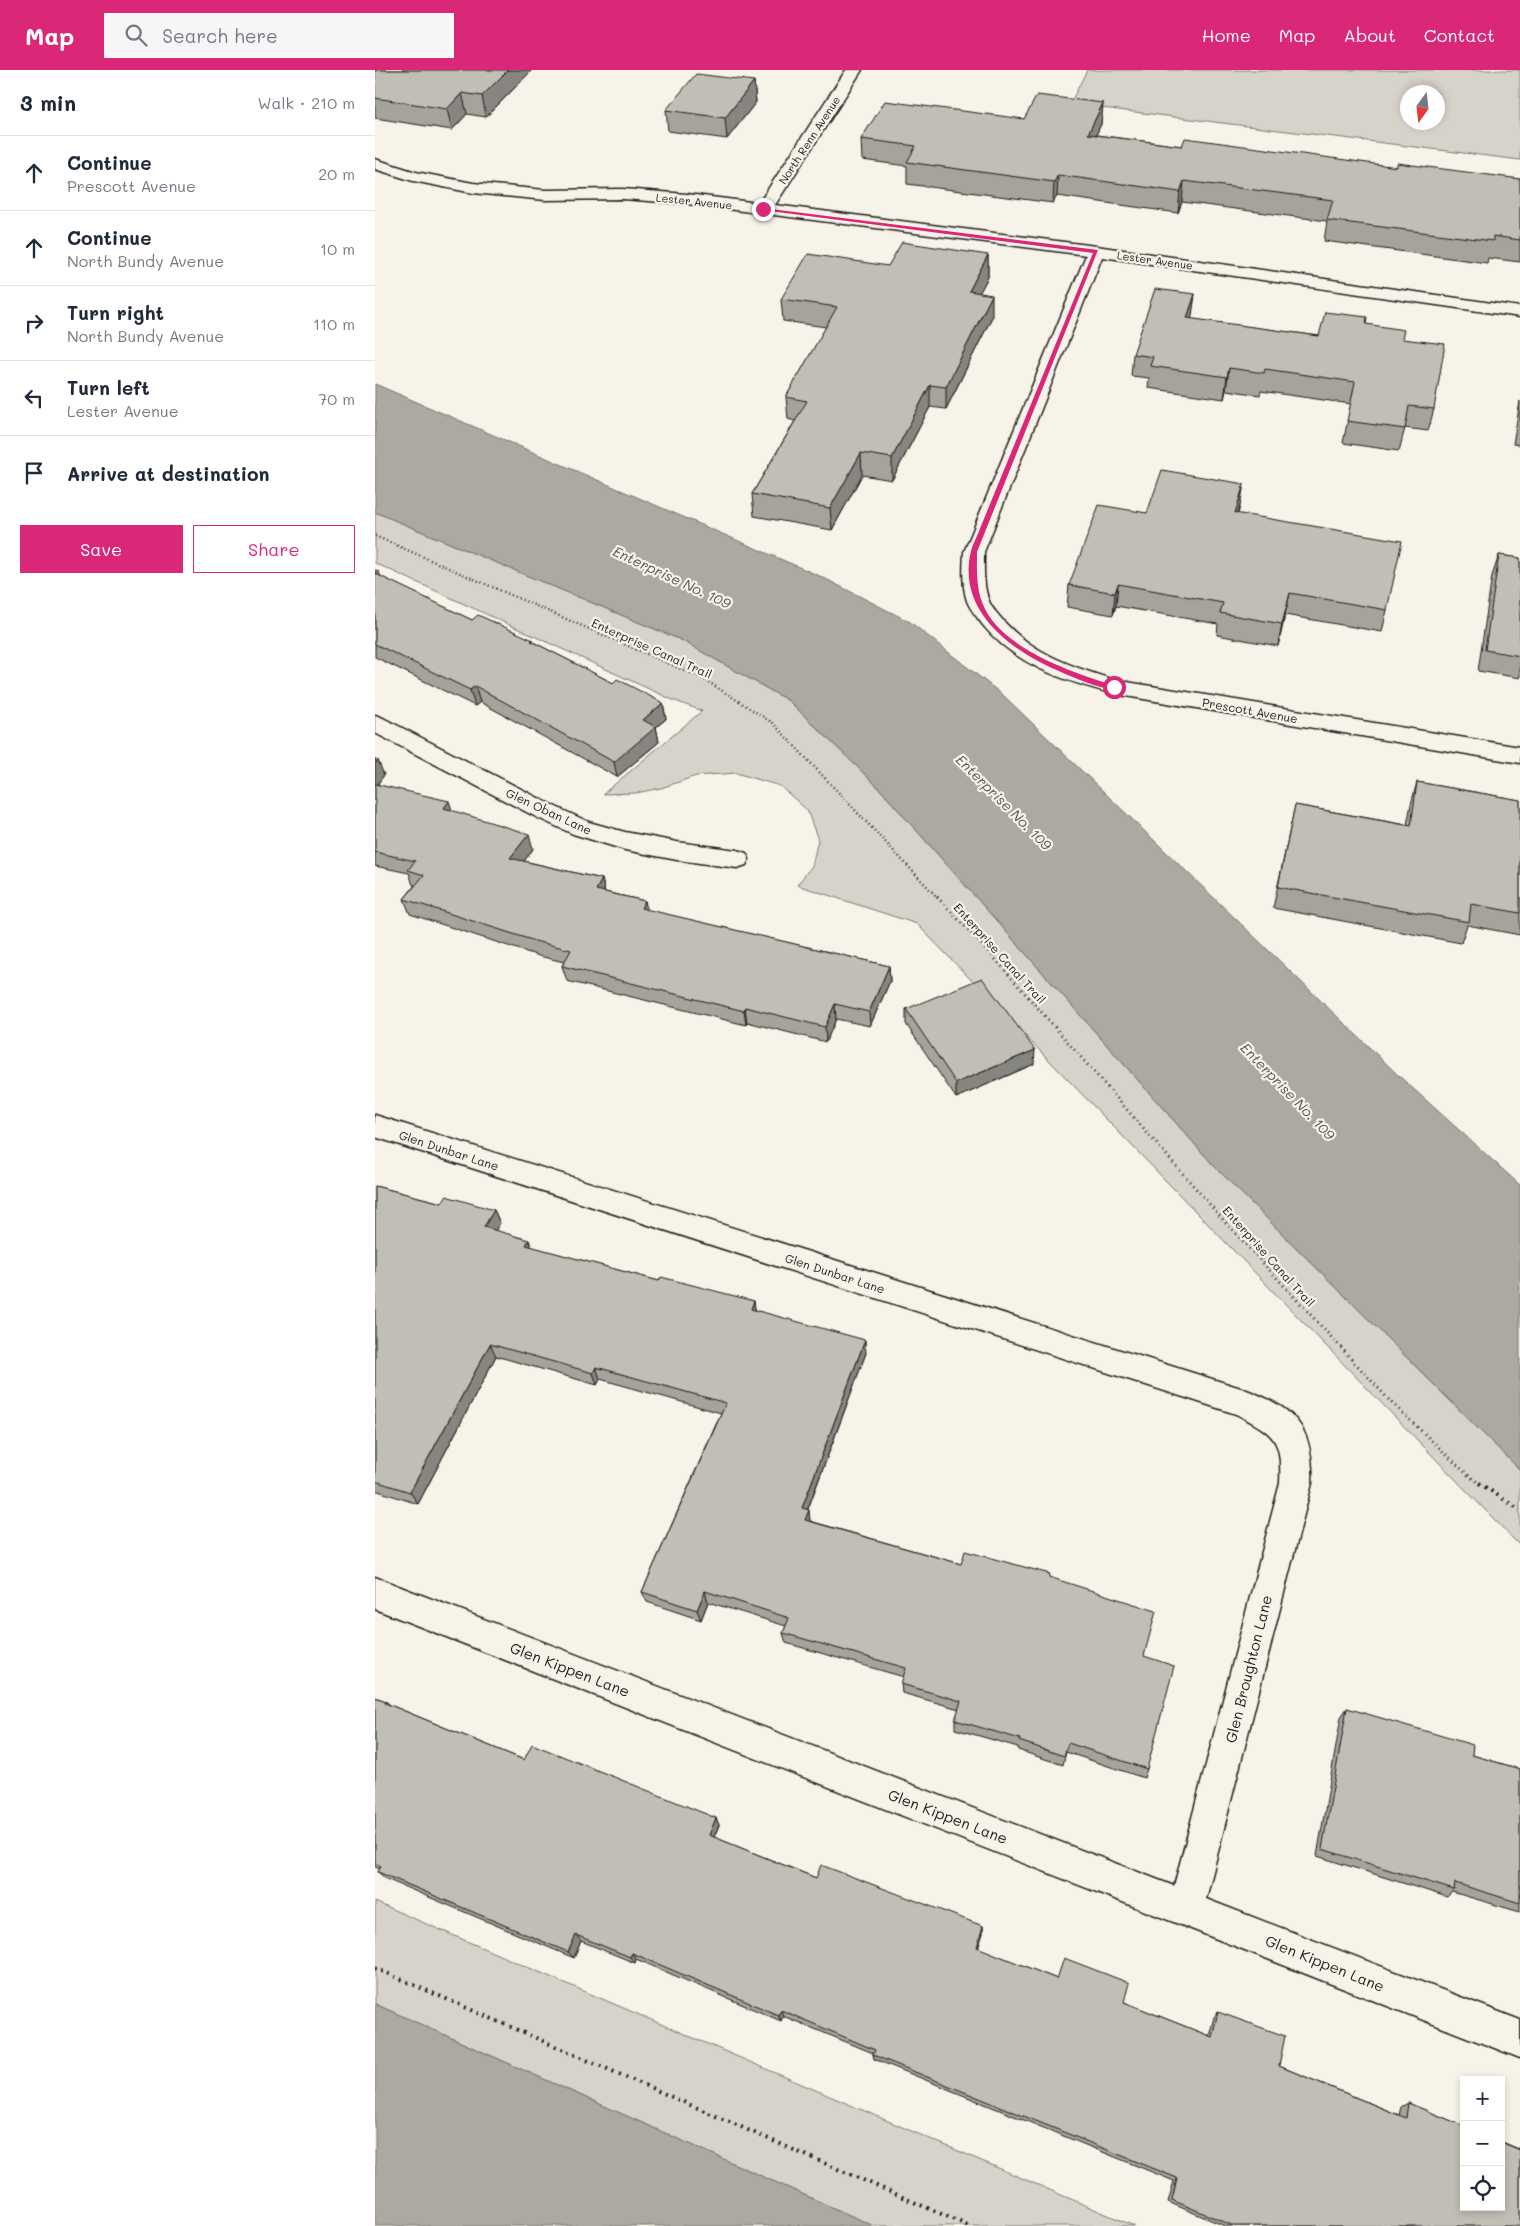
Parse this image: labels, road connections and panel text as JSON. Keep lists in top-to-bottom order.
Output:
{
  "streets": {
    "street": [
      "North Renn Avenue",
      "Lester Avenue",
      "Prescott Avenue",
      "Glen Oban Lane",
      "Glen Dunbar Lane",
      "Glen Kippen Lane",
      "Glen Broughton Lane"
    ],
    "path": ["Enterprise Canal Trail"]
  },
  "crossings": [
    ["North Renn Avenue", "Lester Avenue"],
    ["Lester Avenue", "Prescott Avenue"],
    ["Glen Dunbar Lane", "Glen Broughton Lane"],
    ["Glen Kippen Lane", "Glen Broughton Lane"]
  ],
  "water": ["Enterprise No. 109"],
  "north": "bottom",
  "page": {
    "header": "Map",
    "search": "Search here",
    "nav": [
      "Home",
      "Map",
      "About",
      "Contact"
    ],
    "heading": ["3 min", "Walk · 210 m"],
    "list": [
      ["Continue", "Prescott Avenue", "20 m"],
      ["Continue", "North Bundy Avenue", "10 m"],
      ["Turn right", "North Bundy Avenue", "110 m"],
      ["Turn left", "Lester Avenue", "70 m"],
      "Arrive at destination"
    ],
    "buttons": ["Save", "Share"],
    "map_buttons": ["+", "−"]
  }
}
